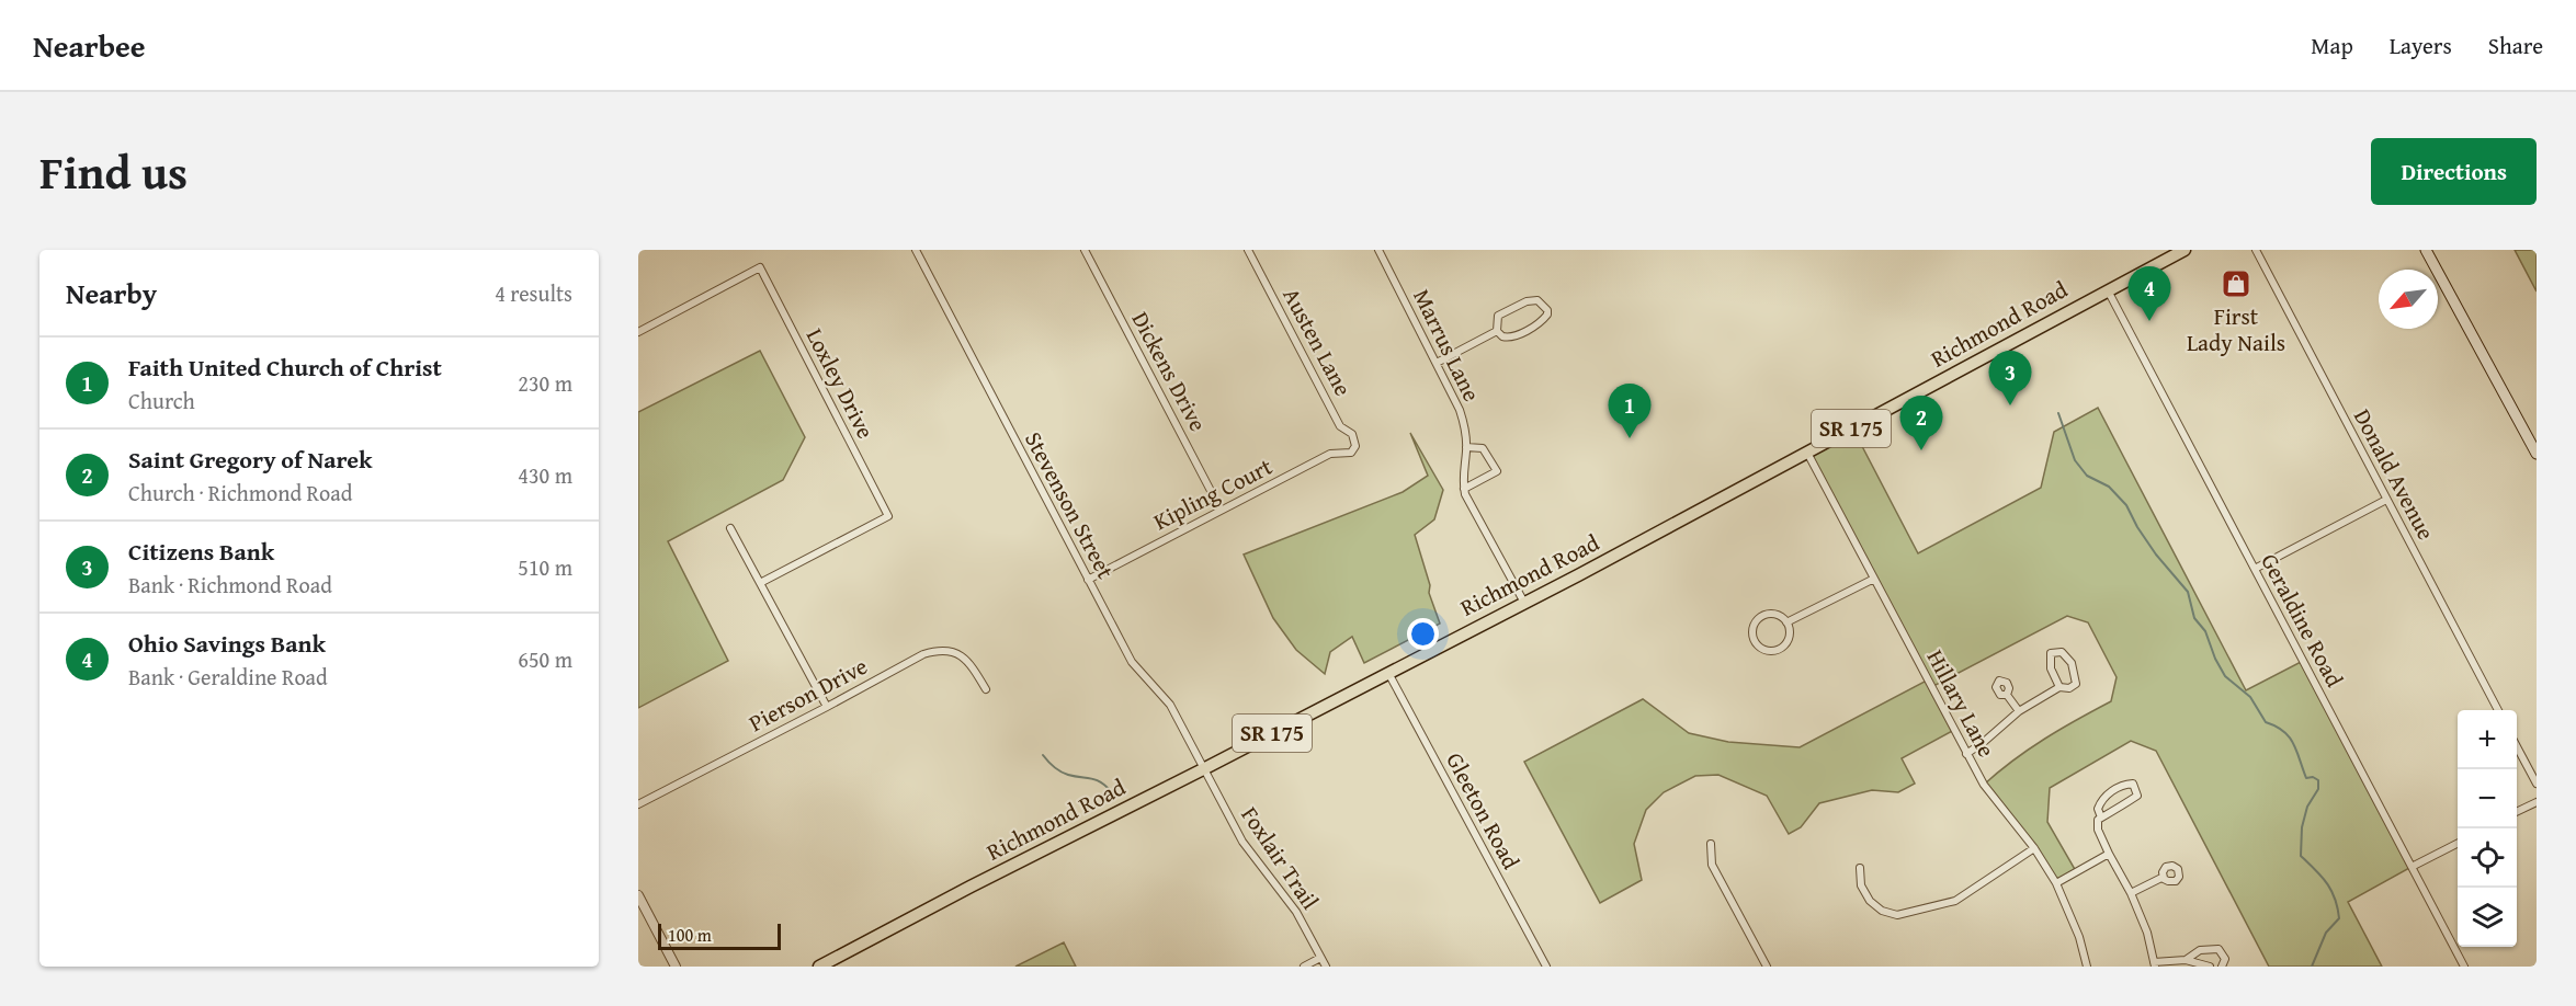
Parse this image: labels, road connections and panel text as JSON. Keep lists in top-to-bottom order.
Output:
{
  "streets": {
    "main road": ["Richmond Road", "SR 175"],
    "street": [
      "Austen Lane",
      "Marrus Lane",
      "Dickens Drive",
      "Loxley Drive",
      "Donald Avenue",
      "Kipling Court",
      "Stevenson Street",
      "Geraldine Road",
      "Pierson Drive",
      "Hillary Lane",
      "Gleeton Road",
      "Foxlair Trail"
    ]
  },
  "crossings": [
    ["Richmond Road", "Marrus Lane"],
    ["Richmond Road", "Stevenson Street"],
    ["Richmond Road", "Geraldine Road"],
    ["Richmond Road", "Hillary Lane"],
    ["Richmond Road", "Gleeton Road"],
    ["Richmond Road", "Foxlair Trail"],
    ["Austen Lane", "Kipling Court"],
    ["Dickens Drive", "Kipling Court"],
    ["Kipling Court", "Stevenson Street"],
    ["Stevenson Street", "Foxlair Trail"]
  ],
  "places": {
    "shop": ["First Lady Nails"]
  },
  "scale_bar": "100 m",
  "north": "bottom left",
  "page": {
    "header": "Nearbee",
    "nav": ["Map", "Layers", "Share"],
    "title": "Find us",
    "buttons": "Directions",
    "heading": ["Nearby", "4 results"],
    "pins": [
      "4",
      "3",
      "1",
      "2"
    ],
    "list": [
      {
        "mark": "1",
        "name": "Faith United Church of Christ",
        "note": "Church",
        "value": "230 m"
      },
      {
        "mark": "2",
        "name": "Saint Gregory of Narek",
        "note": "Church · Richmond Road",
        "value": "430 m"
      },
      {
        "mark": "3",
        "name": "Citizens Bank",
        "note": "Bank · Richmond Road",
        "value": "510 m"
      },
      {
        "mark": "4",
        "name": "Ohio Savings Bank",
        "note": "Bank · Geraldine Road",
        "value": "650 m"
      }
    ],
    "map_buttons": ["+", "−"],
    "scale": "100 m"
  }
}
